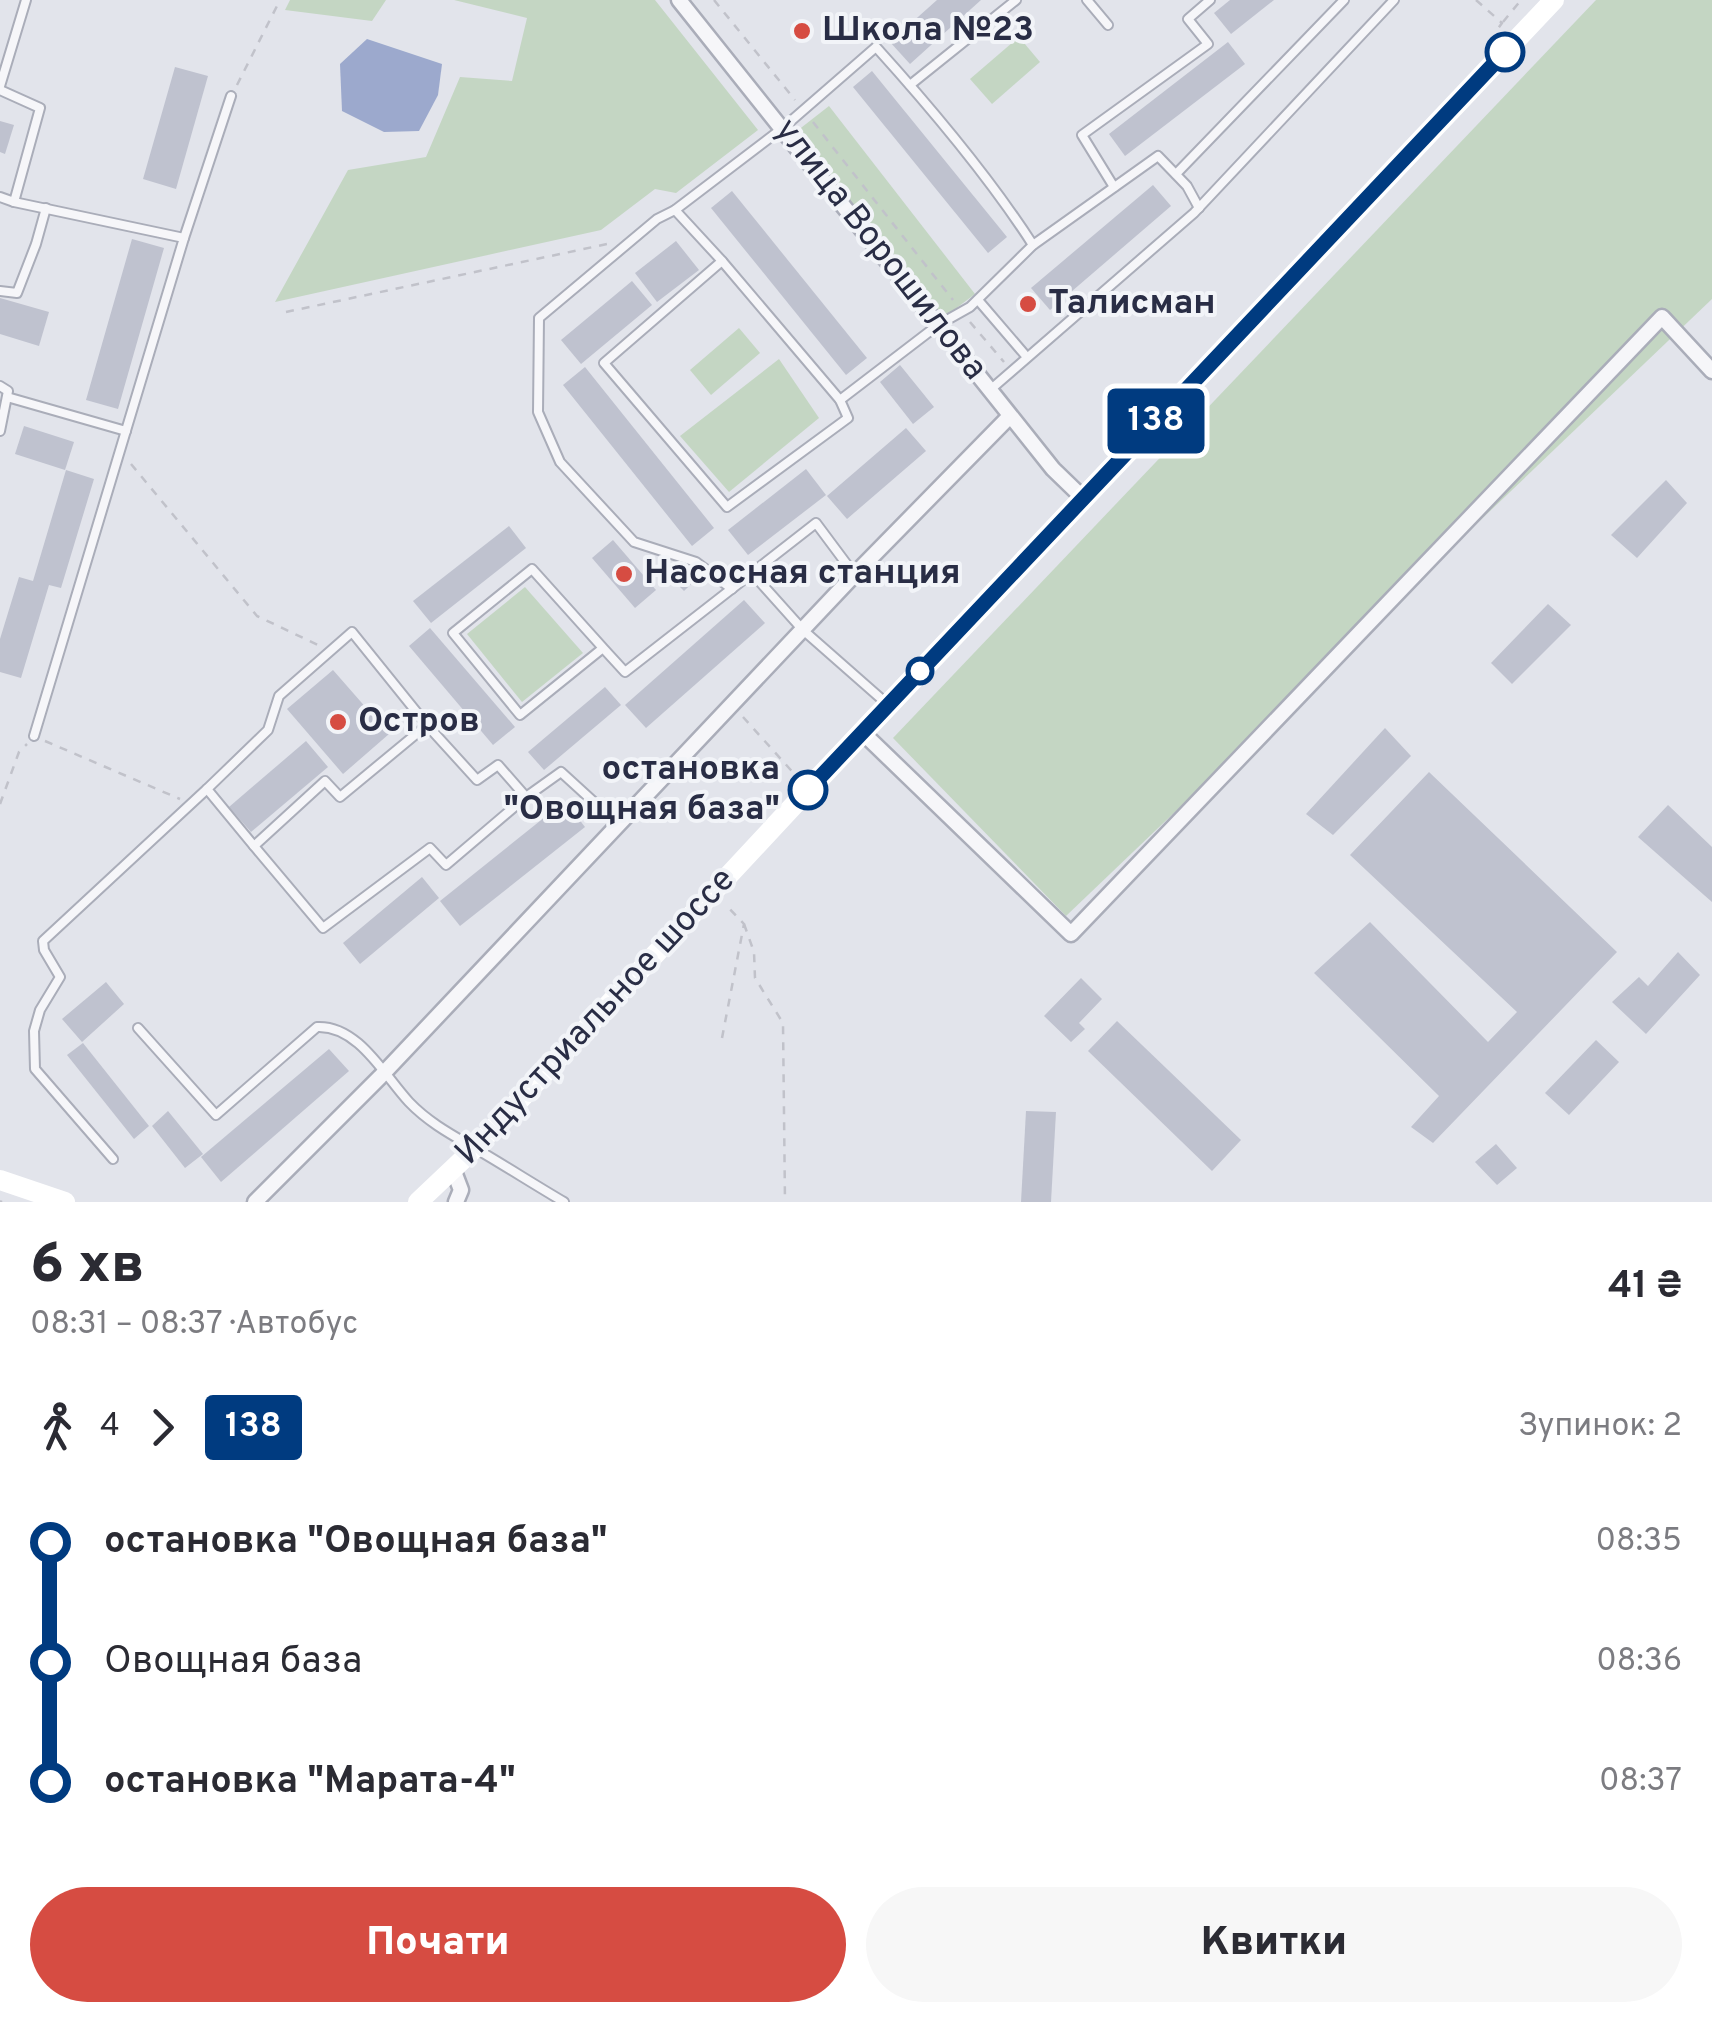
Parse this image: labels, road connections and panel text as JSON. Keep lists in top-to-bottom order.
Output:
{
  "streets": {
    "main road": ["Индустриальное шоссе"],
    "street": ["улица Ворошилова"]
  },
  "crossings": [
    ["улица Ворошилова", "Индустриальное шоссе"]
  ],
  "places": [
    "Школа №23",
    "Талисман",
    "Насосная станция",
    "Остров",
    "остановка \"Овощная база\""
  ],
  "lines": ["bus line 138"],
  "page": {
    "on_map": "138",
    "heading": ["6 хв", "08:31 – 08:37 · Автобус", "41 ₴"],
    "legs": ["4", "138", "Зупинок: 2"],
    "list": [
      {
        "name": "остановка \"Овощная база\"",
        "value": "08:35"
      },
      {
        "name": "Овощная база",
        "value": "08:36"
      },
      {
        "name": "остановка \"Марата-4\"",
        "value": "08:37"
      }
    ],
    "buttons": ["Почати", "Квитки"]
  }
}
